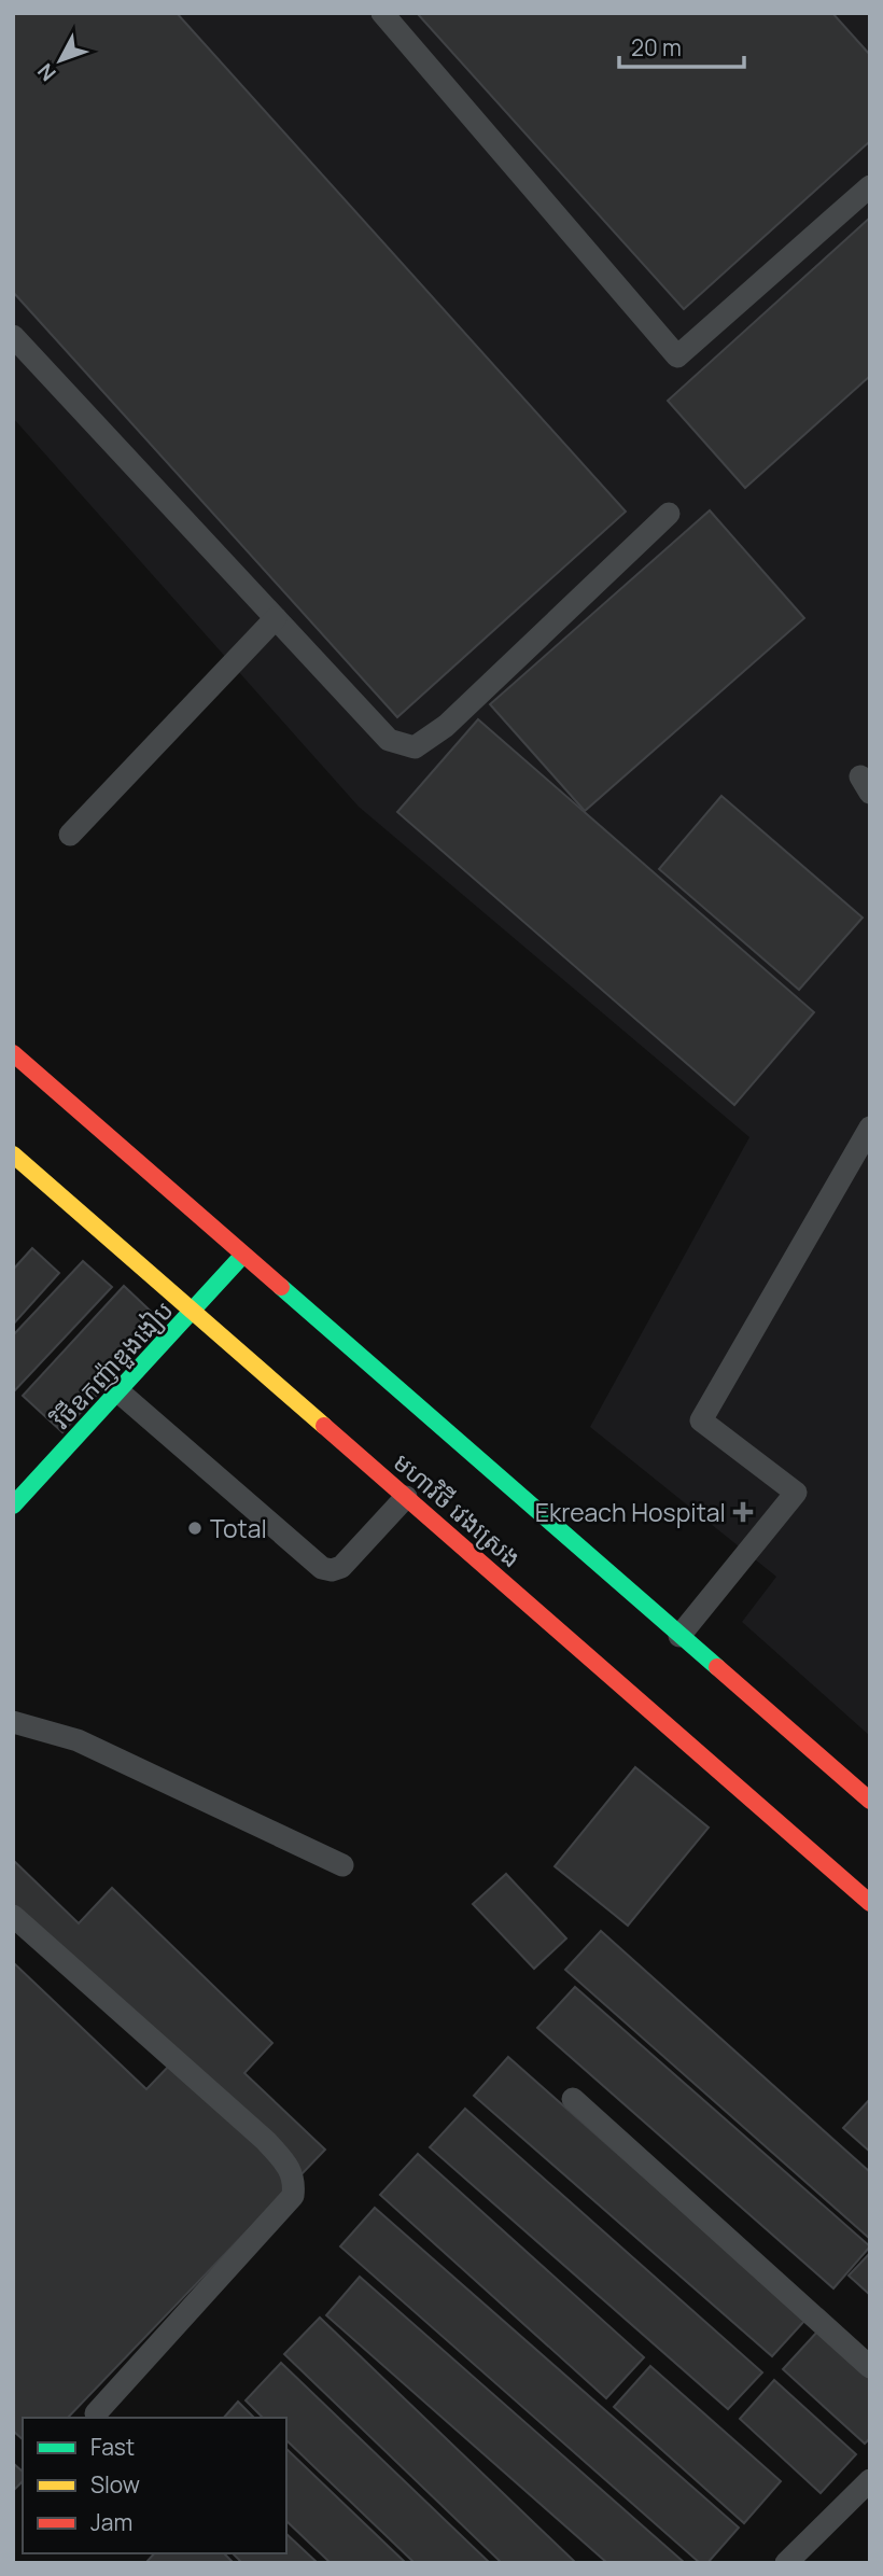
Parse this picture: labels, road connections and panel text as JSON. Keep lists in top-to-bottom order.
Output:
{
  "streets": {
    "main road": ["វិថីឧកញ៉ាឌួងងៀប", "មហាវិថី វេងស្រេង"]
  },
  "crossings": [
    ["វិថីឧកញ៉ាឌួងងៀប", "មហាវិថី វេងស្រេង"]
  ],
  "places": {
    "health": ["Ekreach Hospital"],
    "other": ["Total"]
  },
  "legend": ["Fast", "Slow", "Jam"],
  "scale_bar": "20 m",
  "north": "bottom left"
}
